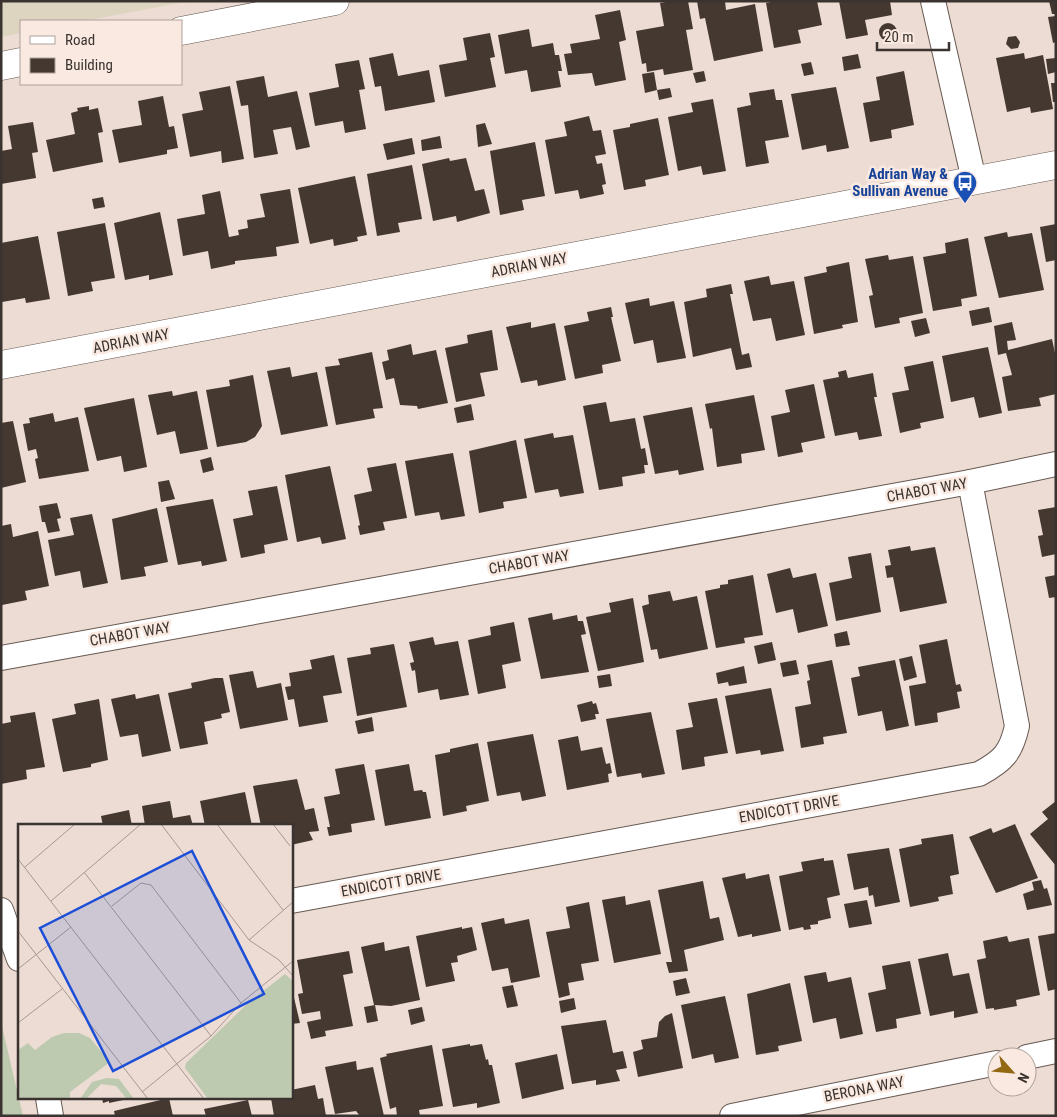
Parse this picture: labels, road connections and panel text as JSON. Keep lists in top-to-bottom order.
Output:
{
  "streets": {
    "street": [
      "ADRIAN WAY",
      "CHABOT WAY",
      "ENDICOTT DRIVE",
      "BERONA WAY"
    ]
  },
  "crossings": [
    ["CHABOT WAY", "ENDICOTT DRIVE"]
  ],
  "places": {
    "bus stop": ["Adrian Way & Sullivan Avenue"]
  },
  "legend": ["Road", "Building"],
  "scale_bar": "20 m",
  "north": "bottom right"
}
